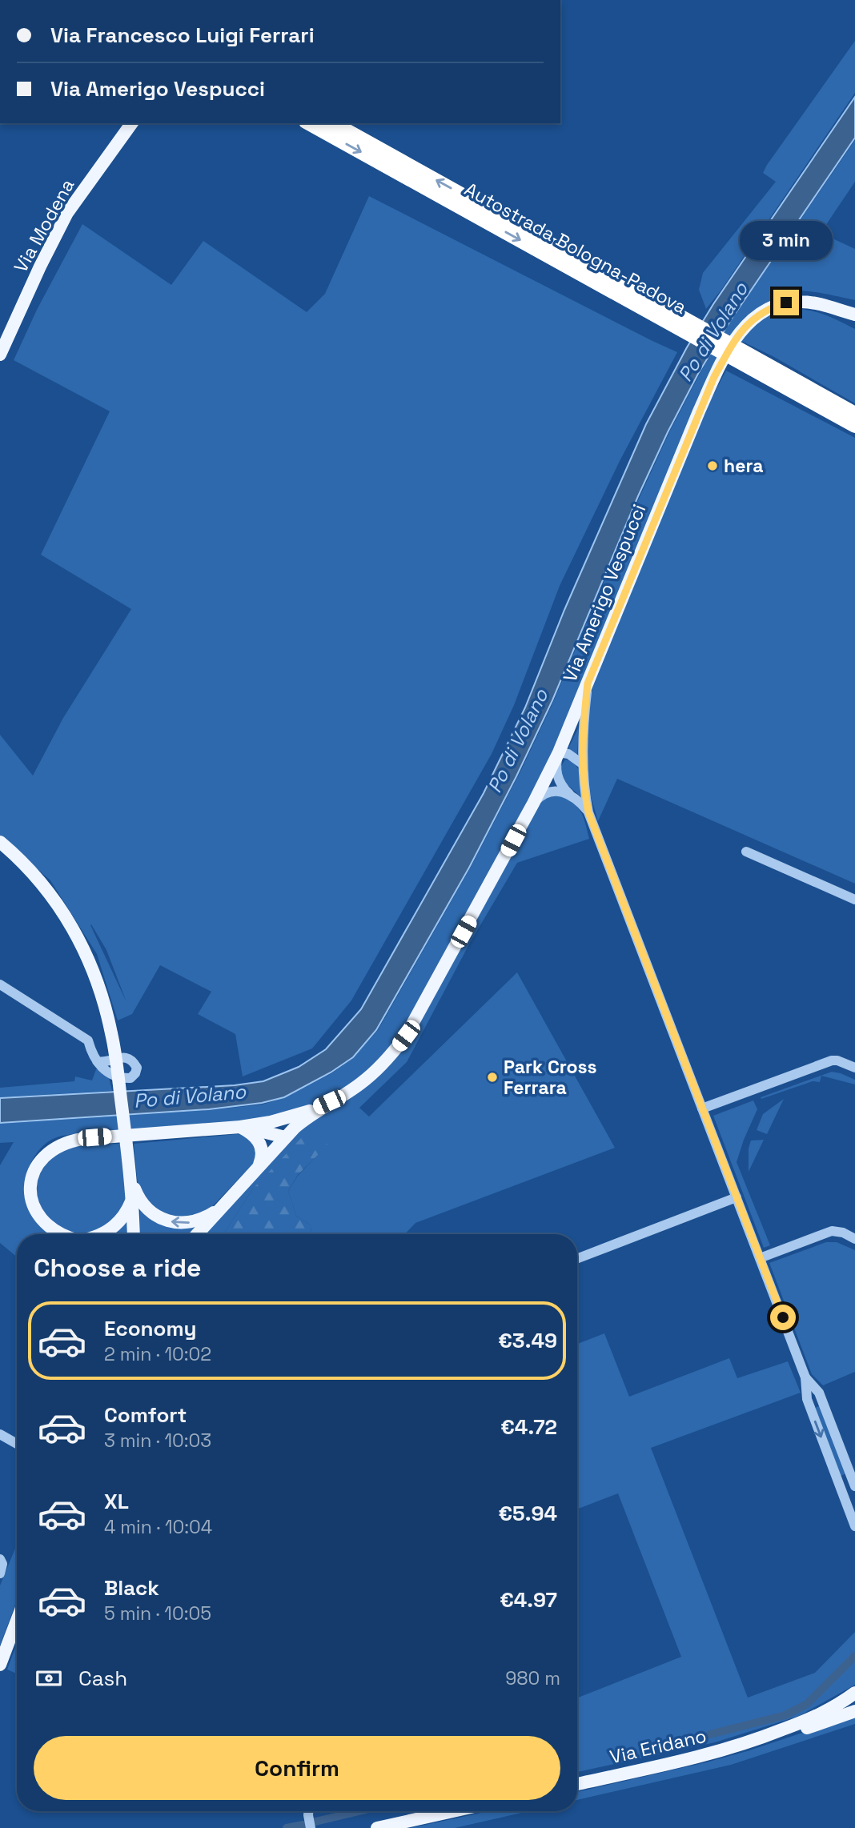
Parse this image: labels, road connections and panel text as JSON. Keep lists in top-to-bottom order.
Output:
{
  "streets": {
    "highway": ["Autostrada Bologna-Padova"],
    "main road": ["Via Modena", "Via Amerigo Vespucci", "Via Eridano"]
  },
  "water": ["Po di Volano"],
  "places": ["hera", "Park Cross Ferrara"],
  "page": {
    "banner": ["Via Francesco Luigi Ferrari", "Via Amerigo Vespucci"],
    "bubble": "3 min",
    "heading": "Choose a ride",
    "list": [
      {
        "name": "Economy",
        "note": "2 min · 10:02",
        "value": "€3.49"
      },
      {
        "name": "Comfort",
        "note": "3 min · 10:03",
        "value": "€4.72"
      },
      {
        "name": "XL",
        "note": "4 min · 10:04",
        "value": "€5.94"
      },
      {
        "name": "Black",
        "note": "5 min · 10:05",
        "value": "€4.97"
      }
    ],
    "pay": ["Cash", "980 m"],
    "buttons": "Confirm"
  }
}
